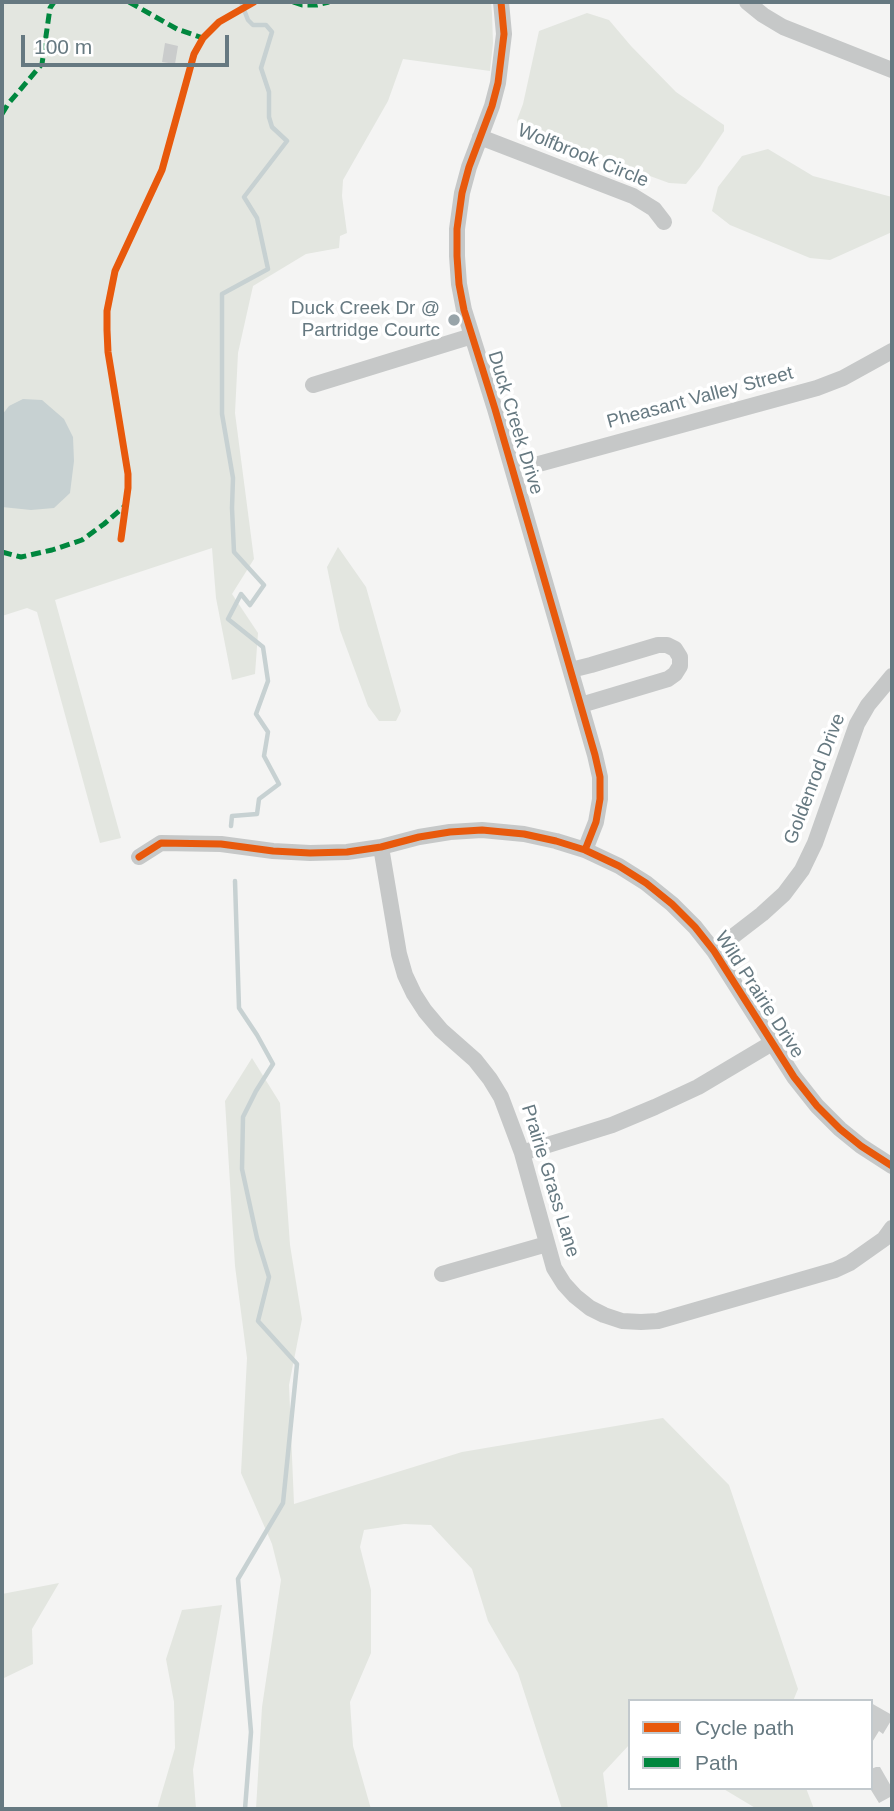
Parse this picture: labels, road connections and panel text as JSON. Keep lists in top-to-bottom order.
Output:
{
  "streets": {
    "street": [
      "Wolfbrook Circle",
      "Pheasant Valley Street",
      "Duck Creek Drive",
      "Goldenrod Drive",
      "Wild Prairie Drive",
      "Prairie Grass Lane"
    ]
  },
  "crossings": [
    ["Wolfbrook Circle", "Duck Creek Drive"],
    ["Pheasant Valley Street", "Duck Creek Drive"],
    ["Duck Creek Drive", "Wild Prairie Drive"],
    ["Goldenrod Drive", "Wild Prairie Drive"],
    ["Wild Prairie Drive", "Prairie Grass Lane"]
  ],
  "places": ["Duck Creek Dr @ Partridge Courtc"],
  "legend": ["Cycle path", "Path"],
  "scale_bar": "100 m"
}
